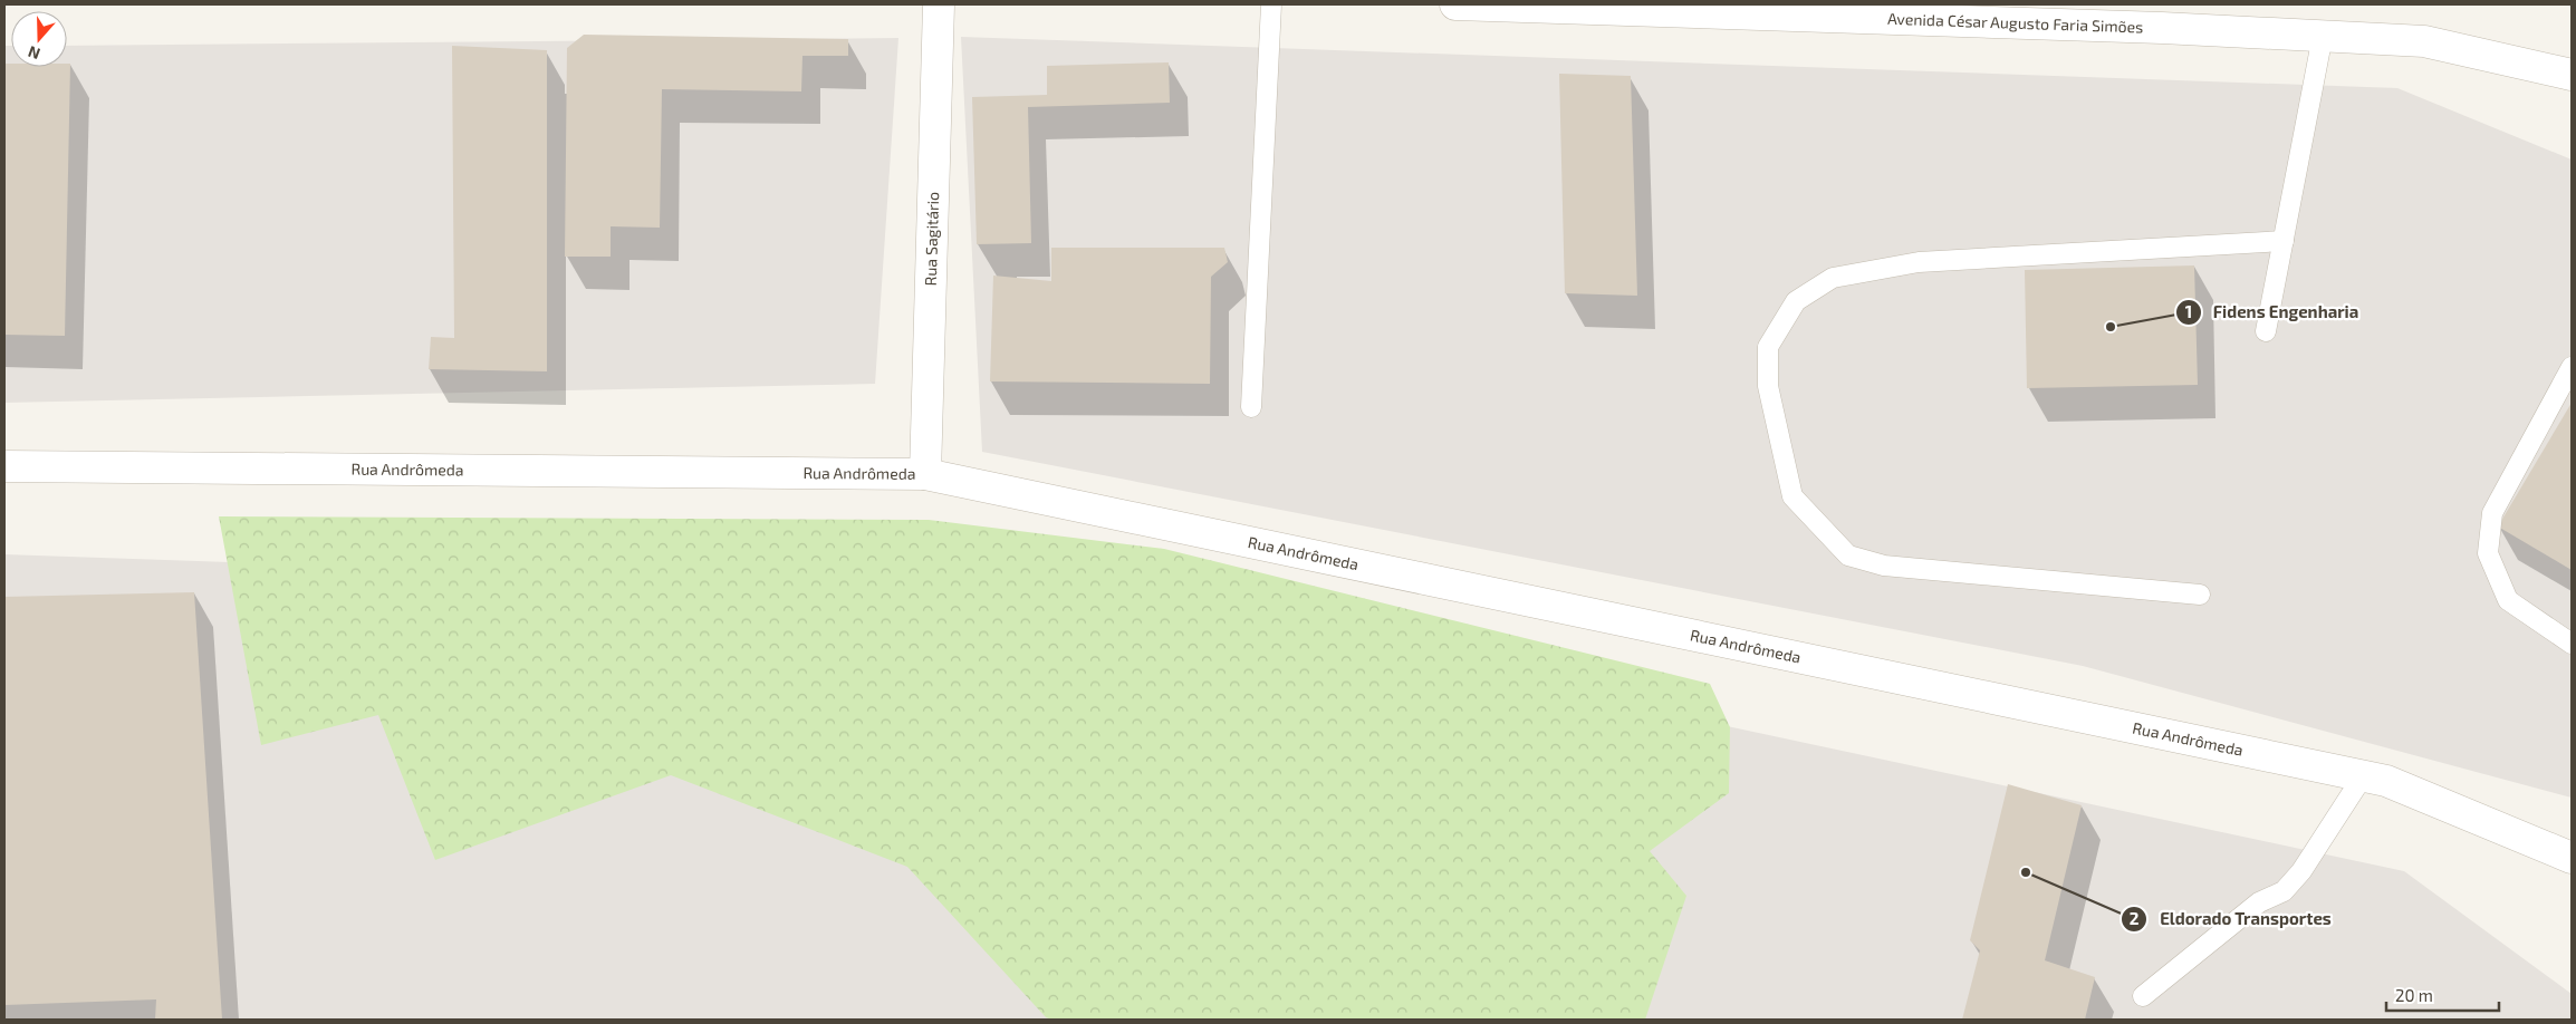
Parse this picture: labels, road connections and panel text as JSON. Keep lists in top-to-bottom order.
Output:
{
  "streets": {
    "street": ["Avenida César Augusto Faria Simões", "Rua Sagitário", "Rua Andrômeda"]
  },
  "crossings": [
    ["Rua Sagitário", "Rua Andrômeda"]
  ],
  "places": ["Fidens Engenharia", "Eldorado Transportes"],
  "scale_bar": "20 m",
  "north": "bottom"
}
